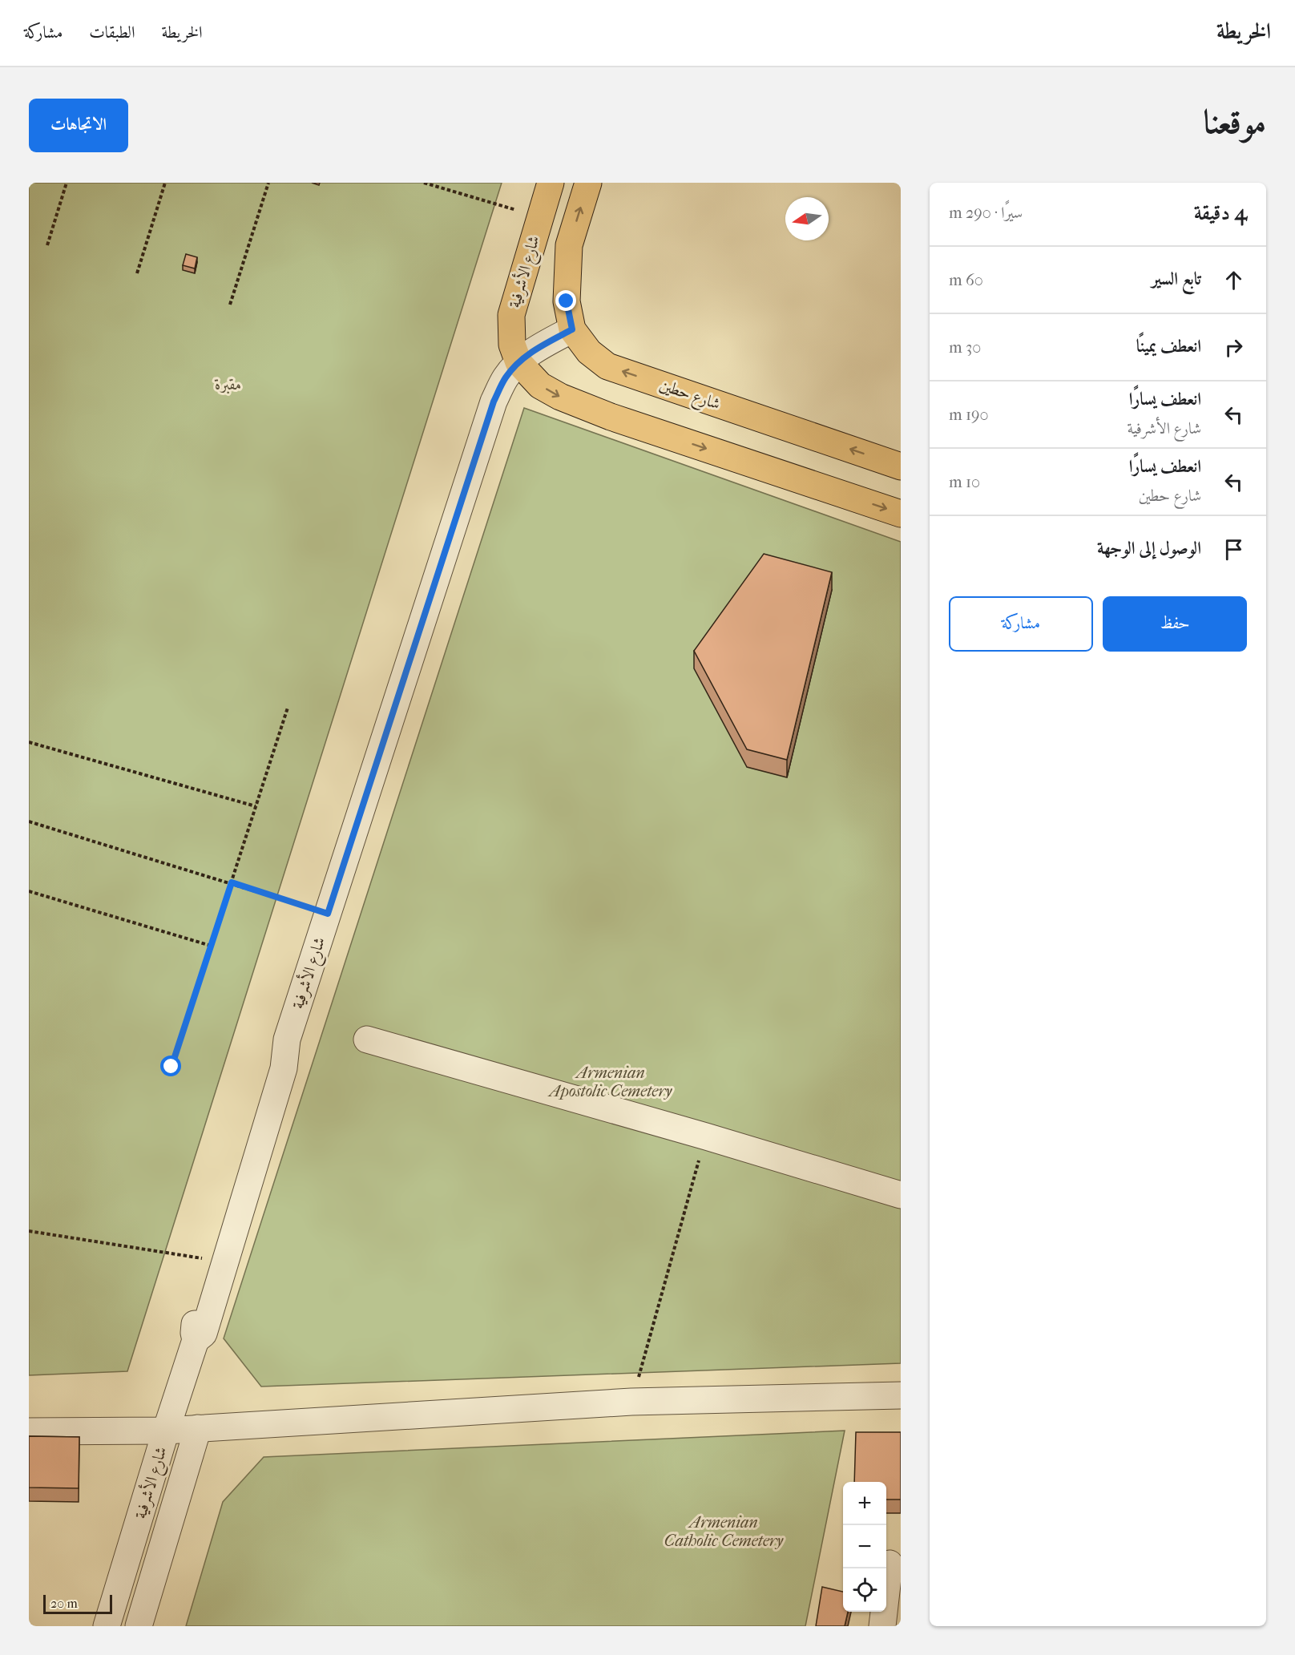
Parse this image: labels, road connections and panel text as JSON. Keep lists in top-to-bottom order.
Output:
{
  "streets": {
    "main road": ["شارع الأشرفية", "شارع حطين"]
  },
  "crossings": [
    ["شارع الأشرفية", "شارع حطين"]
  ],
  "parks": ["مقبرة", "Armenian Apostolic Cemetery", "Armenian Catholic Cemetery"],
  "scale_bar": "20 m",
  "north": "left",
  "page": {
    "header": "الخريطة",
    "nav": ["الخريطة", "الطبقات", "مشاركة"],
    "title": "موقعنا",
    "buttons": [
      "الاتجاهات",
      ["حفظ", "مشاركة"]
    ],
    "heading": ["4 دقيقة", "سيرًا · 290 m"],
    "list": [
      ["تابع السير", "60 m"],
      ["انعطف يمينًا", "30 m"],
      ["انعطف يسارًا", "شارع الأشرفية", "190 m"],
      ["انعطف يسارًا", "شارع حطين", "10 m"],
      "الوصول إلى الوجهة"
    ],
    "map_buttons": ["+", "−"],
    "scale": "20 m"
  }
}
